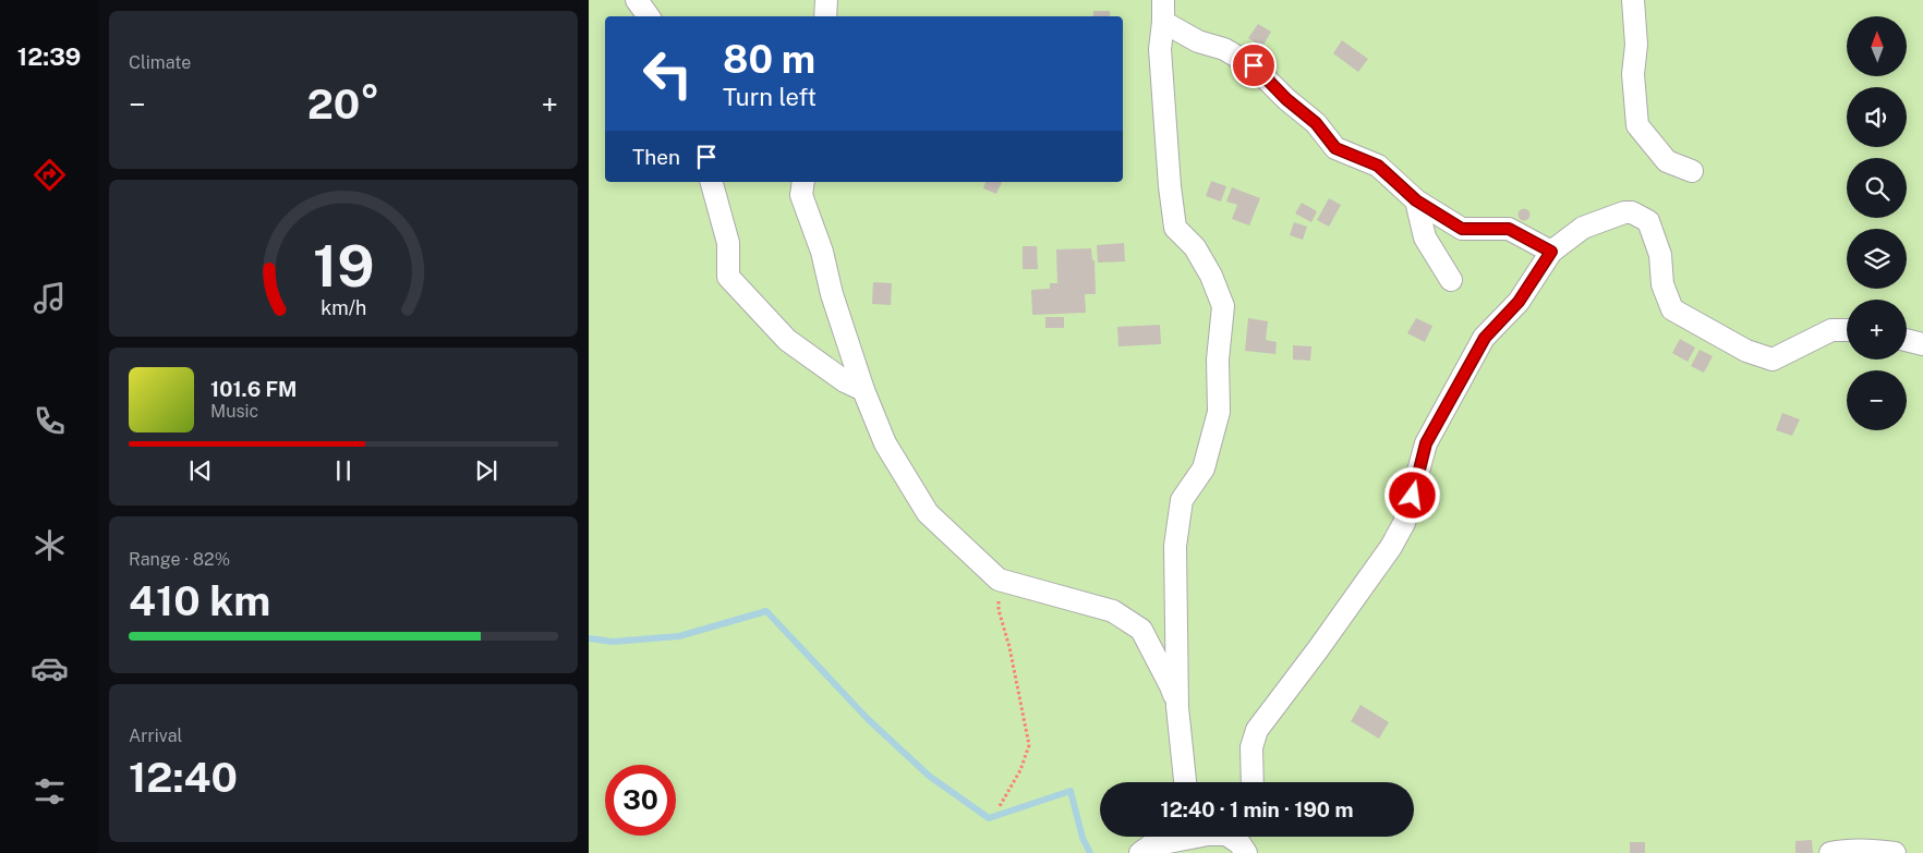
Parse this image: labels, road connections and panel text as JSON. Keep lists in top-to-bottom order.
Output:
{
  "north": "top",
  "page": {
    "tabs": "12:39",
    "tile": [
      "Climate",
      ["Range · 82%", "410 km"],
      ["Arrival", "12:40"]
    ],
    "map_buttons": ["+", "−"],
    "turn": ["80 m", "Turn left"],
    "heat": ["−", "20°", "+"],
    "then": "Then",
    "song": ["101.6 FM", "Music"],
    "limit": "30",
    "trip": "12:40 · 1 min · 190 m",
    "gauge": ["19", "km/h"]
  }
}
